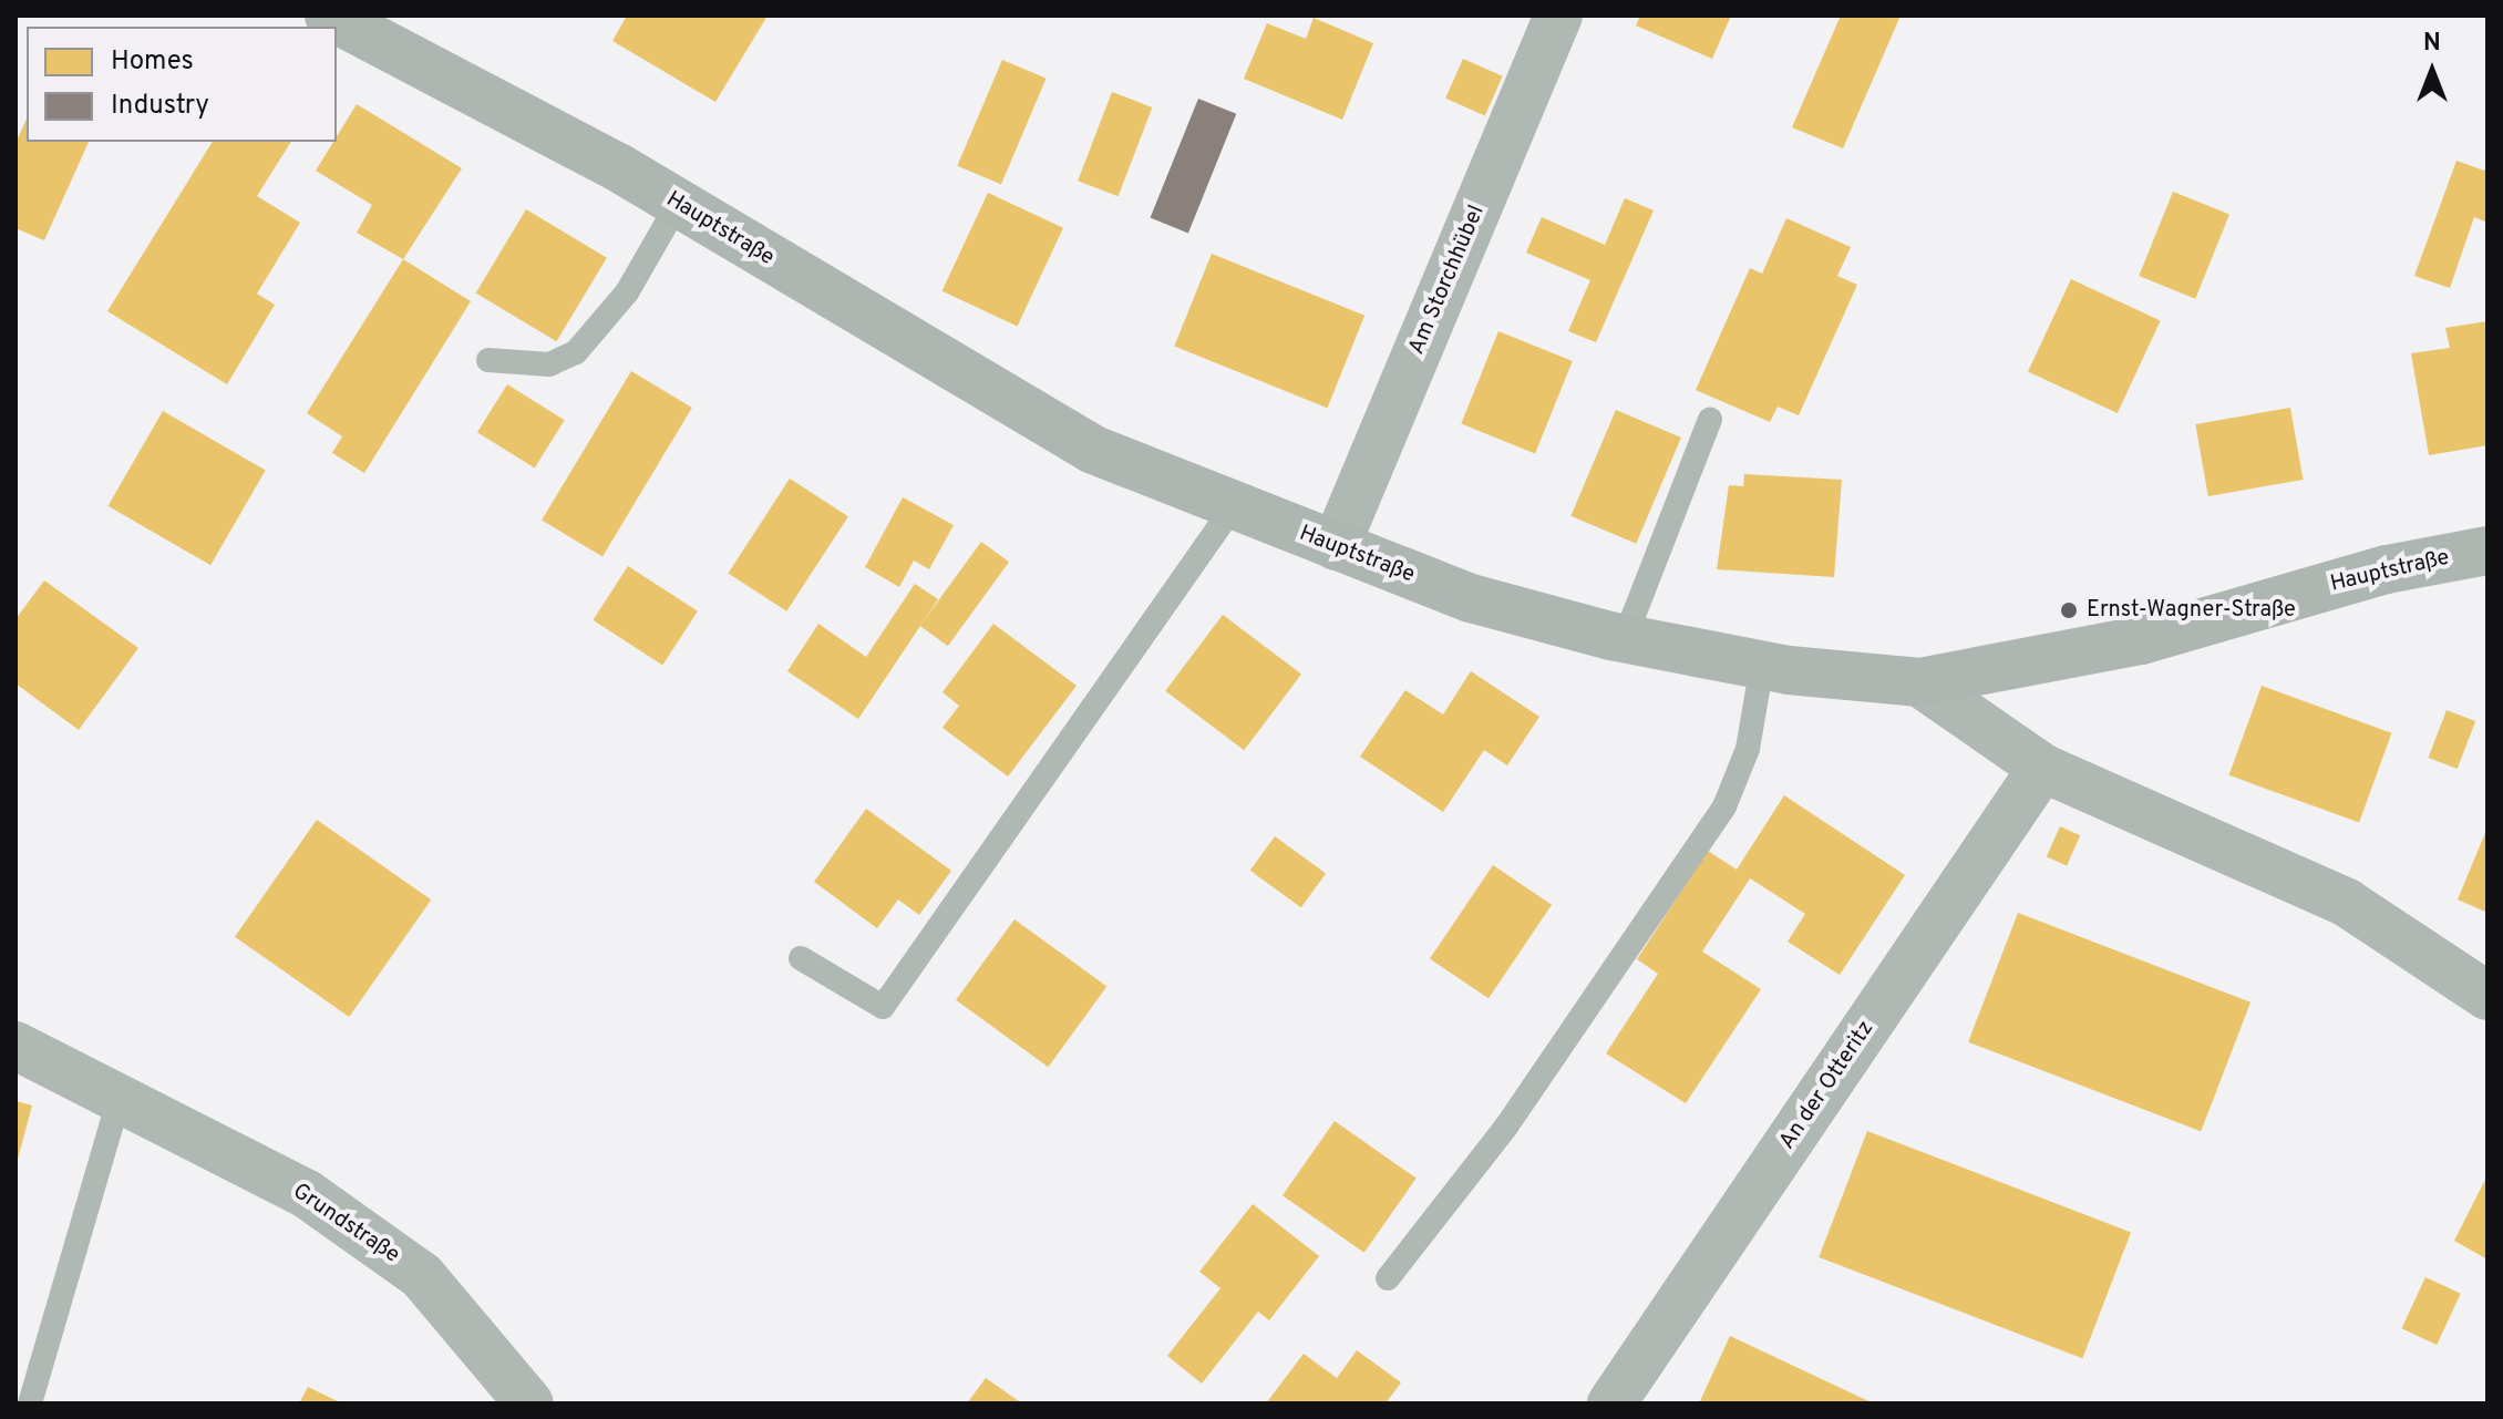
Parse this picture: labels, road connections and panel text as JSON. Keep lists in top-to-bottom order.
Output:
{
  "streets": {
    "street": [
      "Hauptstraße",
      "Am Storchhübel",
      "An der Otteritz",
      "Grundstraße"
    ]
  },
  "crossings": [
    ["Hauptstraße", "Am Storchhübel"]
  ],
  "places": ["Ernst-Wagner-Straße"],
  "legend": ["Homes", "Industry"],
  "north": "top"
}
